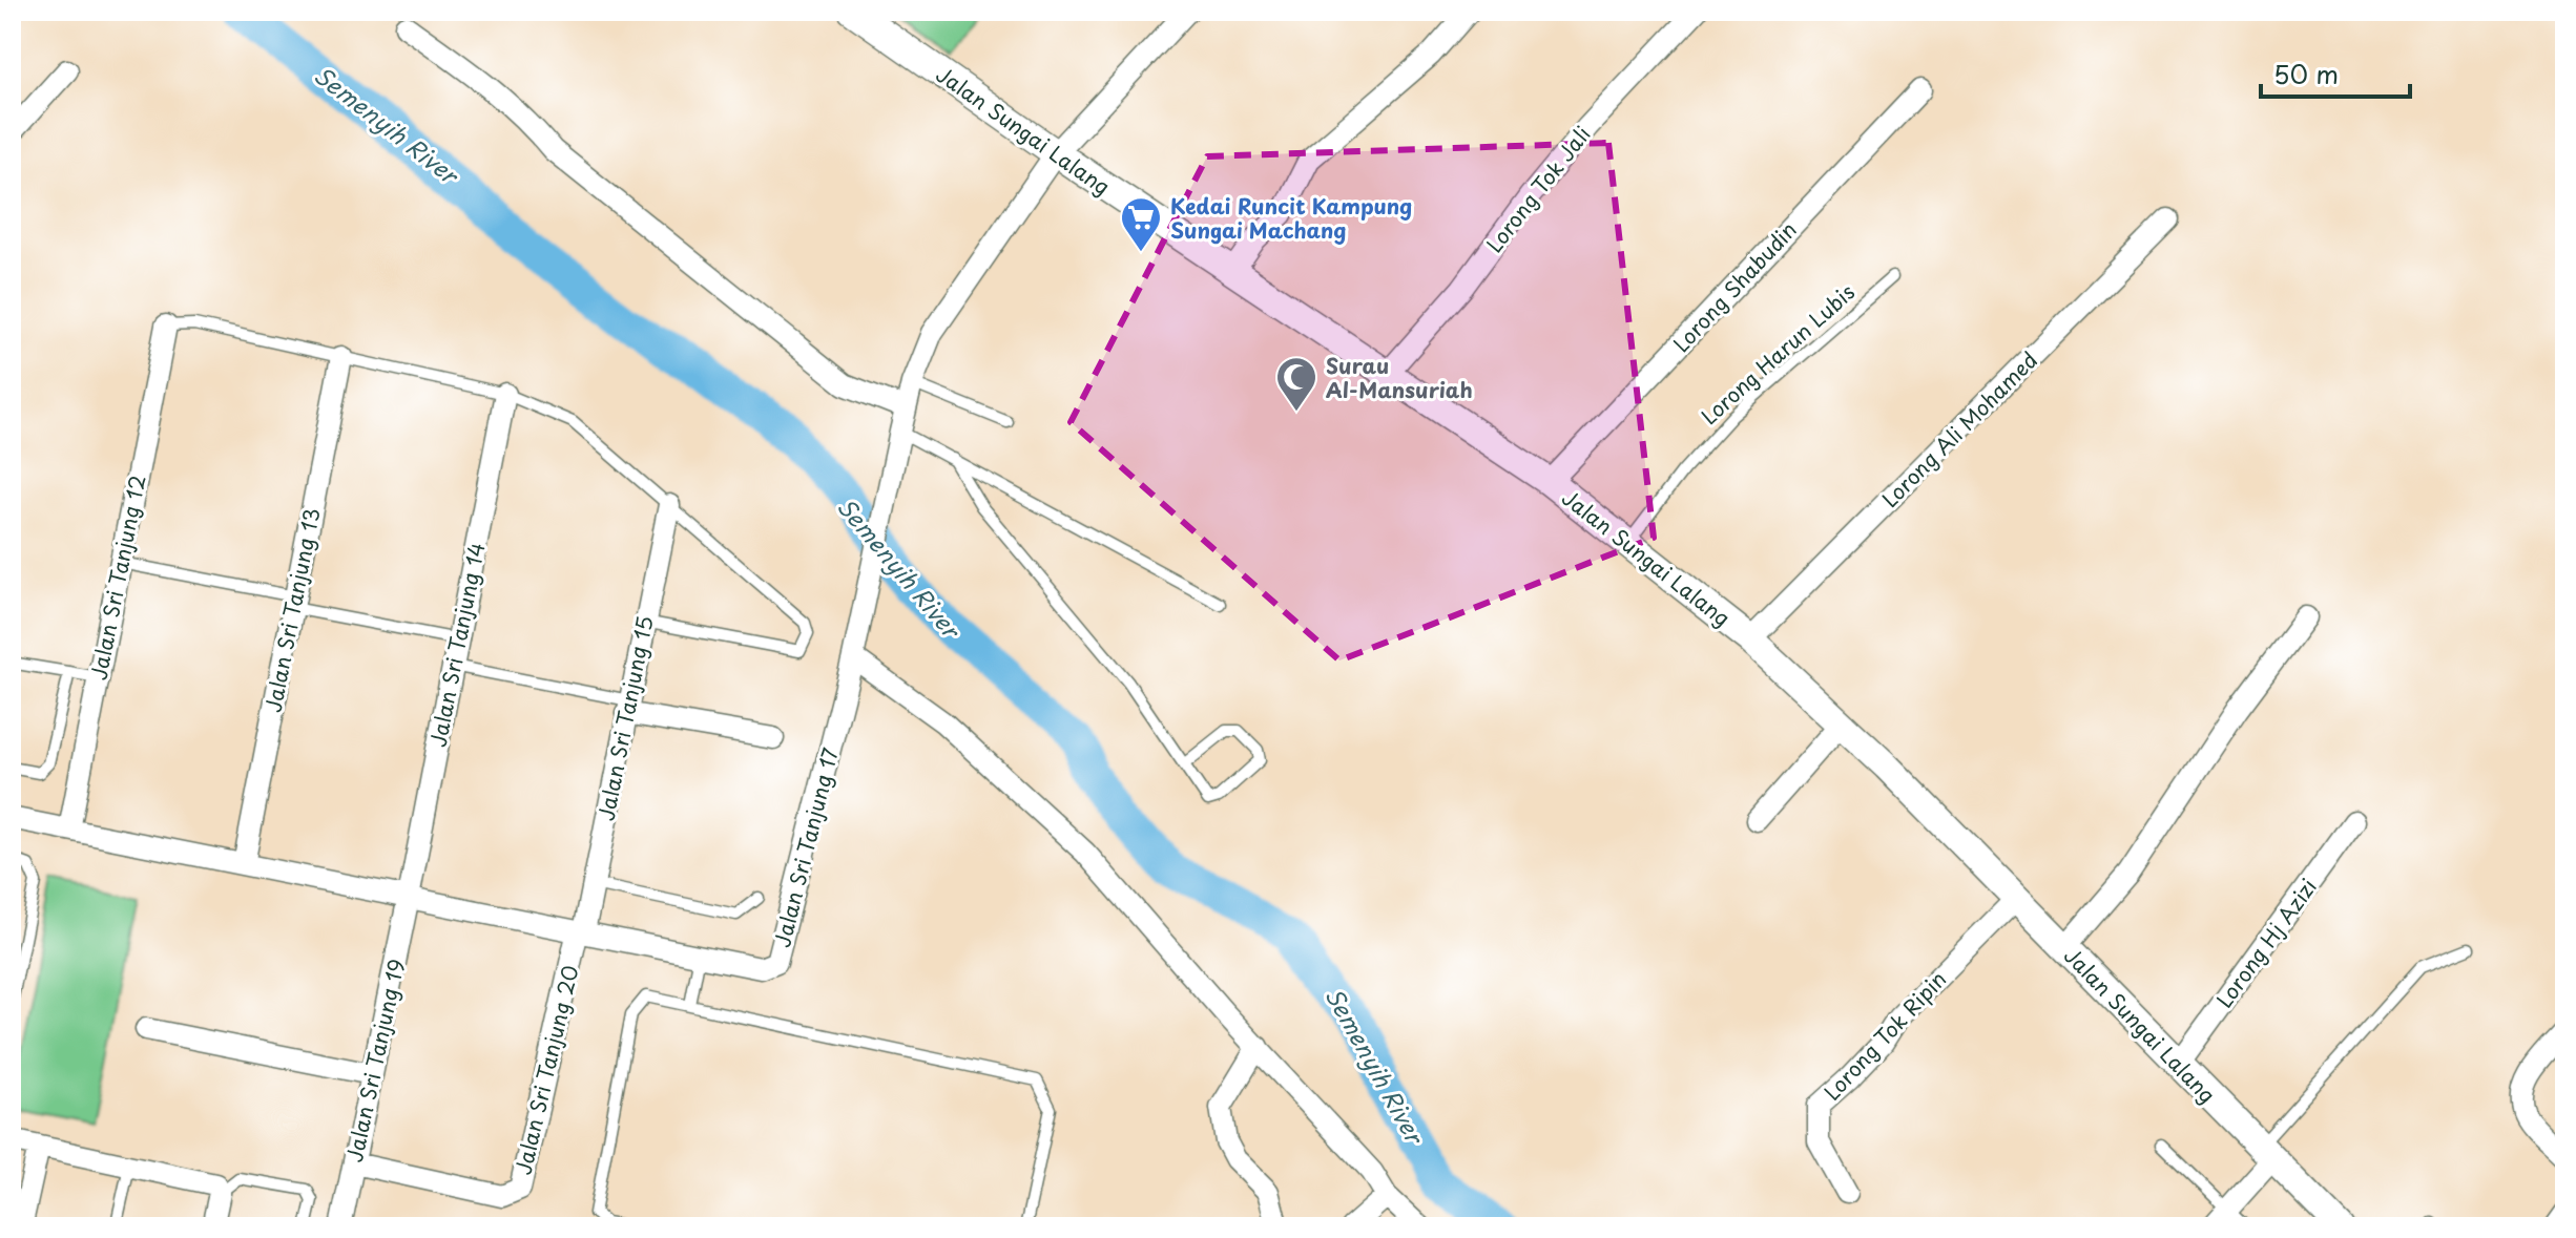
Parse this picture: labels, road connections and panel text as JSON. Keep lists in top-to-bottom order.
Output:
{
  "streets": {
    "street": [
      "Jalan Sungai Lalang",
      "Lorong Tok Jali",
      "Lorong Shabudin",
      "Lorong Ali Mohamed",
      "Jalan Sri Tanjung 12",
      "Jalan Sri Tanjung 13",
      "Jalan Sri Tanjung 14",
      "Jalan Sri Tanjung 15",
      "Jalan Sri Tanjung 17",
      "Lorong Hj Azizi",
      "Lorong Tok Ripin",
      "Jalan Sri Tanjung 19",
      "Jalan Sri Tanjung 20"
    ],
    "lane": ["Lorong Harun Lubis"]
  },
  "crossings": [
    ["Jalan Sungai Lalang", "Lorong Tok Jali"],
    ["Jalan Sungai Lalang", "Lorong Shabudin"],
    ["Jalan Sungai Lalang", "Lorong Harun Lubis"],
    ["Jalan Sungai Lalang", "Lorong Ali Mohamed"],
    ["Jalan Sungai Lalang", "Jalan Sri Tanjung 17"],
    ["Jalan Sungai Lalang", "Lorong Hj Azizi"],
    ["Jalan Sungai Lalang", "Lorong Tok Ripin"],
    ["Jalan Sri Tanjung 12", "Jalan Sri Tanjung 17"],
    ["Jalan Sri Tanjung 13", "Jalan Sri Tanjung 17"],
    ["Jalan Sri Tanjung 14", "Jalan Sri Tanjung 17"],
    ["Jalan Sri Tanjung 14", "Jalan Sri Tanjung 19"],
    ["Jalan Sri Tanjung 15", "Jalan Sri Tanjung 17"],
    ["Jalan Sri Tanjung 15", "Jalan Sri Tanjung 20"],
    ["Jalan Sri Tanjung 17", "Jalan Sri Tanjung 19"],
    ["Jalan Sri Tanjung 17", "Jalan Sri Tanjung 20"],
    ["Jalan Sri Tanjung 19", "Jalan Sri Tanjung 20"]
  ],
  "water": ["Semenyih River"],
  "places": {
    "supermarket": ["Kedai Runcit Kampung Sungai Machang"],
    "mosque": ["Surau Al-Mansuriah"]
  },
  "scale_bar": "50 m"
}
